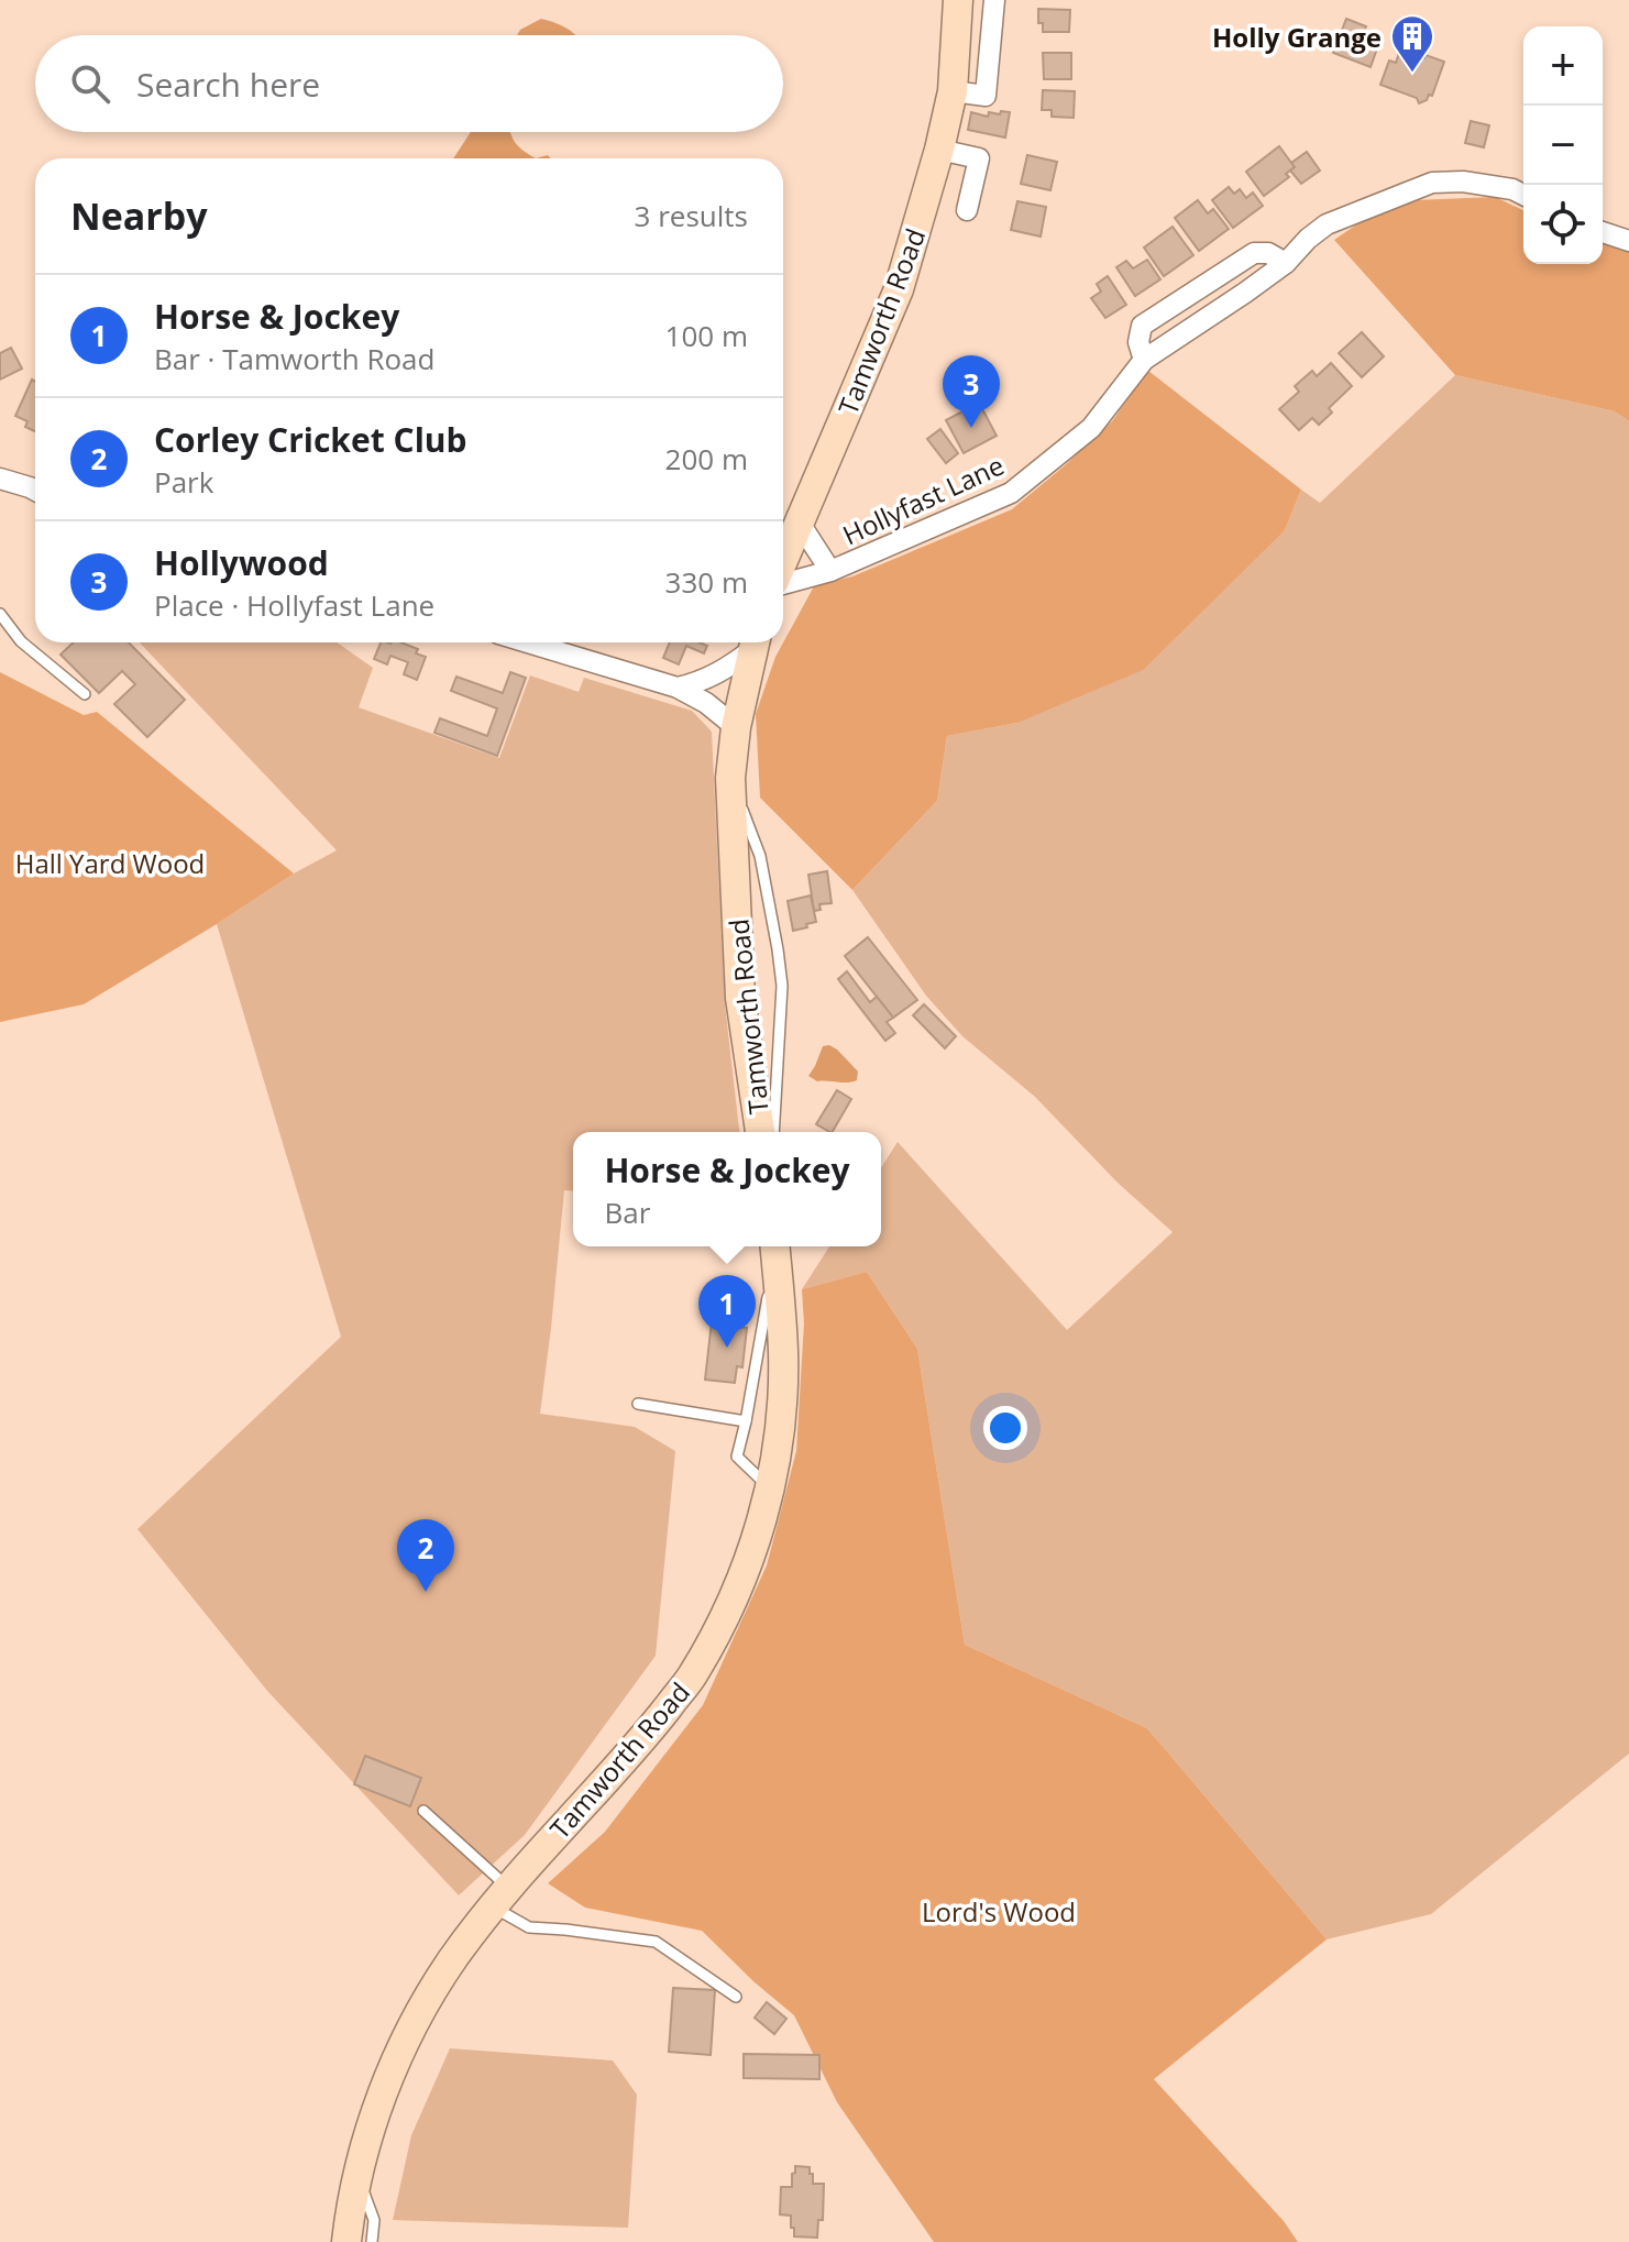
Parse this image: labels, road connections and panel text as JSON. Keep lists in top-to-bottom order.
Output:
{
  "streets": {
    "main road": ["Tamworth Road"],
    "street": ["Hollyfast Lane"]
  },
  "crossings": [
    ["Tamworth Road", "Hollyfast Lane"]
  ],
  "parks": ["Hall Yard Wood", "Lord's Wood"],
  "places": {
    "building": ["Holly Grange"]
  },
  "page": {
    "map_buttons": ["+", "−"],
    "search": "Search here",
    "heading": ["Nearby", "3 results"],
    "list": [
      {
        "mark": "1",
        "name": "Horse & Jockey",
        "note": "Bar · Tamworth Road",
        "value": "100 m"
      },
      {
        "mark": "2",
        "name": "Corley Cricket Club",
        "note": "Park",
        "value": "200 m"
      },
      {
        "mark": "3",
        "name": "Hollywood",
        "note": "Place · Hollyfast Lane",
        "value": "330 m"
      }
    ],
    "pins": ["3", "1", "2"],
    "popup": ["Horse & Jockey", "Bar"]
  }
}
